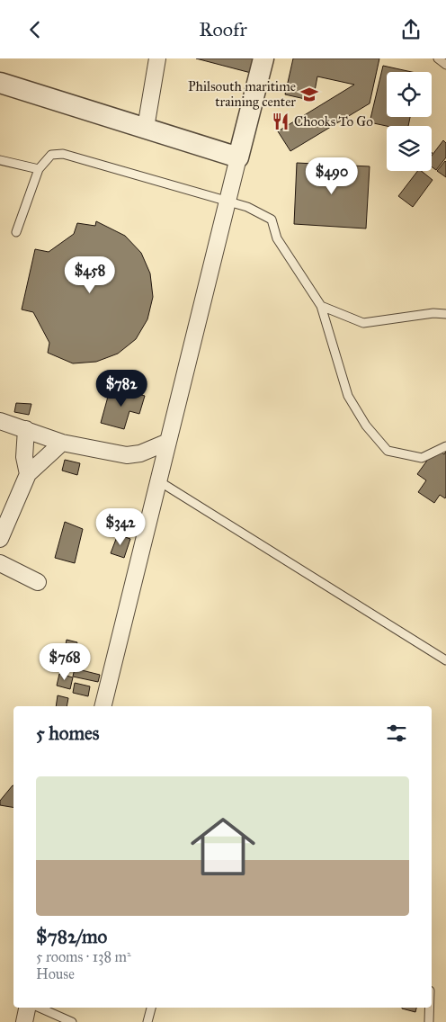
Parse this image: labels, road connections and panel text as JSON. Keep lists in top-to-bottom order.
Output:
{
  "places": {
    "school or university": ["Philsouth maritime training center"],
    "restaurant": ["Chooks To Go"]
  },
  "page": {
    "header": "Roofr",
    "price": [
      "$490",
      "$458",
      "$782",
      "$342",
      "$768"
    ],
    "heading": "5 homes",
    "list": [
      {
        "name": "$782/mo",
        "note": "5 rooms · 138 m² · House"
      }
    ]
  }
}
